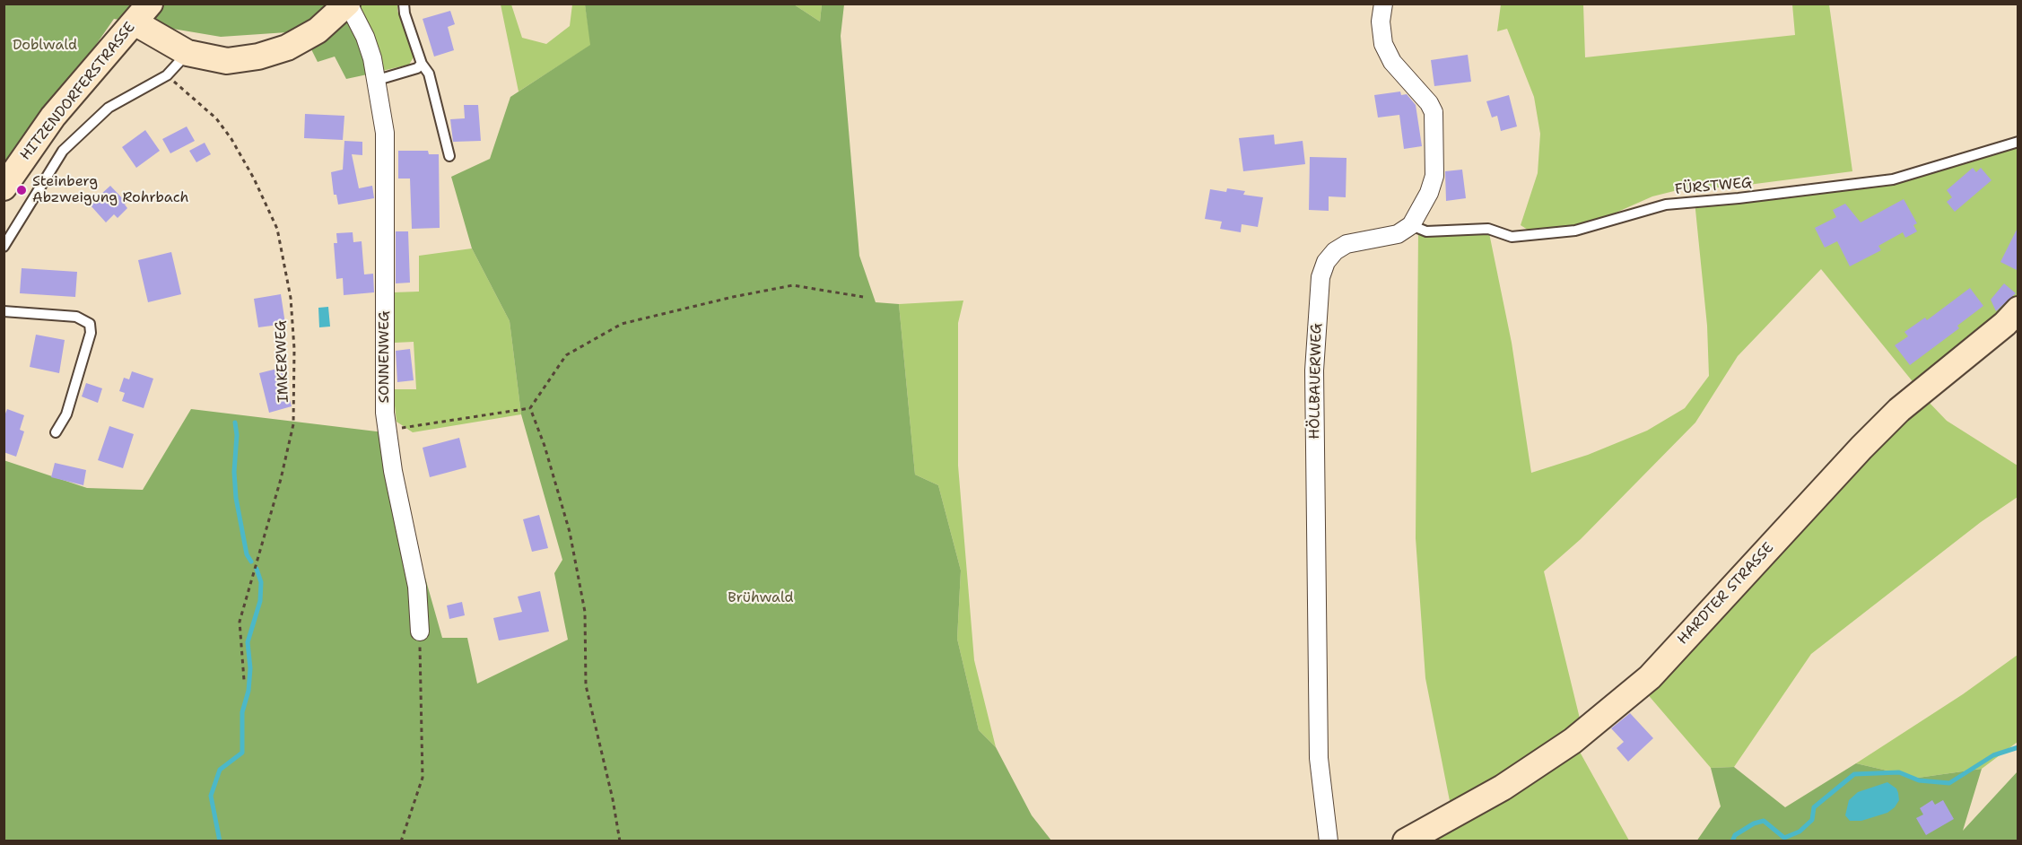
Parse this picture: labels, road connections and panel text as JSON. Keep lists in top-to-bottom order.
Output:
{
  "streets": {
    "street": [
      "HITZENDORFERSTRASSE",
      "SONNENWEG",
      "HÖLLBAUERWEG",
      "HARDTER STRASSE"
    ],
    "lane": ["FÜRSTWEG"],
    "path": ["IMKERWEG"]
  },
  "crossings": [
    ["FÜRSTWEG", "HÖLLBAUERWEG"]
  ],
  "parks": ["Doblwald", "Brühwald"],
  "places": ["Steinberg Abzweigung Rohrbach"]
}
